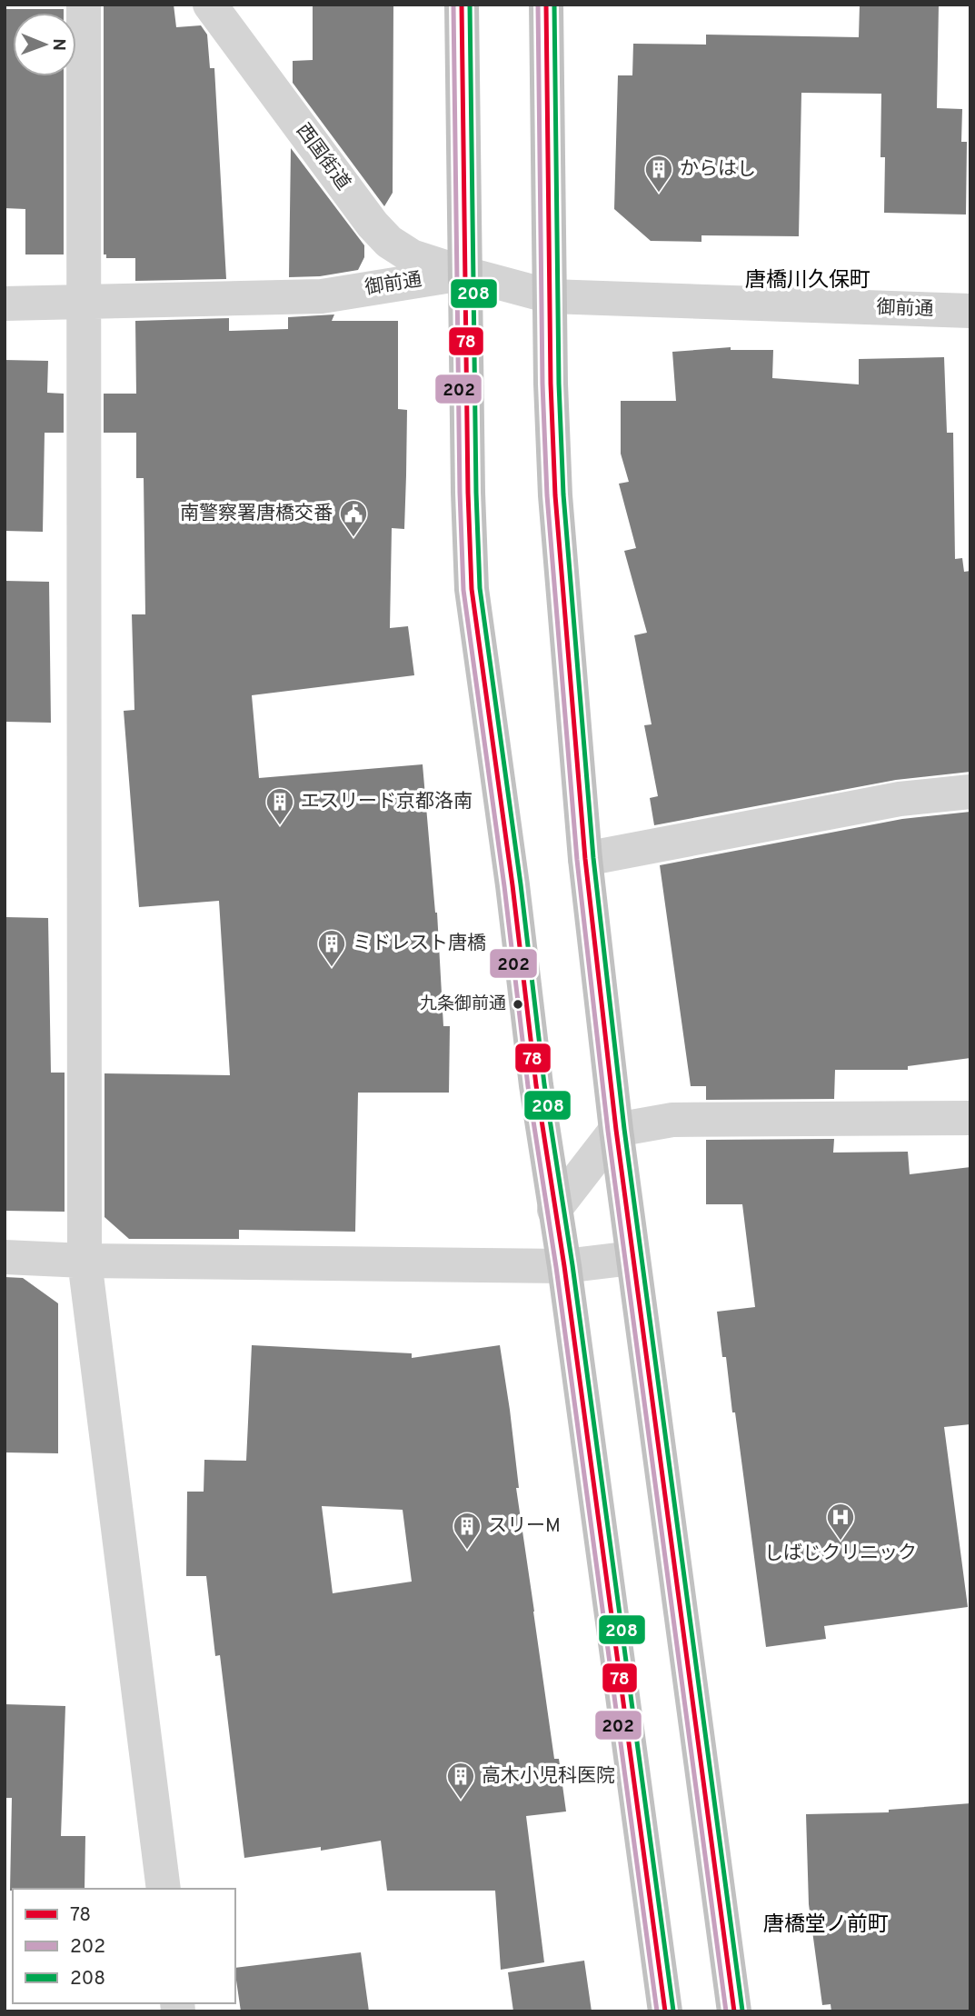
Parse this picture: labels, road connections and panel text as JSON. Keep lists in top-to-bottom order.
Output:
{
  "streets": {
    "street": ["西国街道", "御前通"]
  },
  "crossings": [
    ["西国街道", "御前通"]
  ],
  "districts": ["唐橋川久保町", "唐橋堂ノ前町"],
  "places": {
    "building": [
      "からはし",
      "エスリード京都洛南",
      "ミドレスト唐橋",
      "スリーM",
      "高木小児科医院"
    ],
    "public building": ["南警察署唐橋交番"],
    "other": ["九条御前通"],
    "hospital": ["しばじクリニック"]
  },
  "lines": ["transit line 78", "transit line 202", "transit line 208"],
  "legend": ["78", "202", "208"],
  "north": "right"
}
